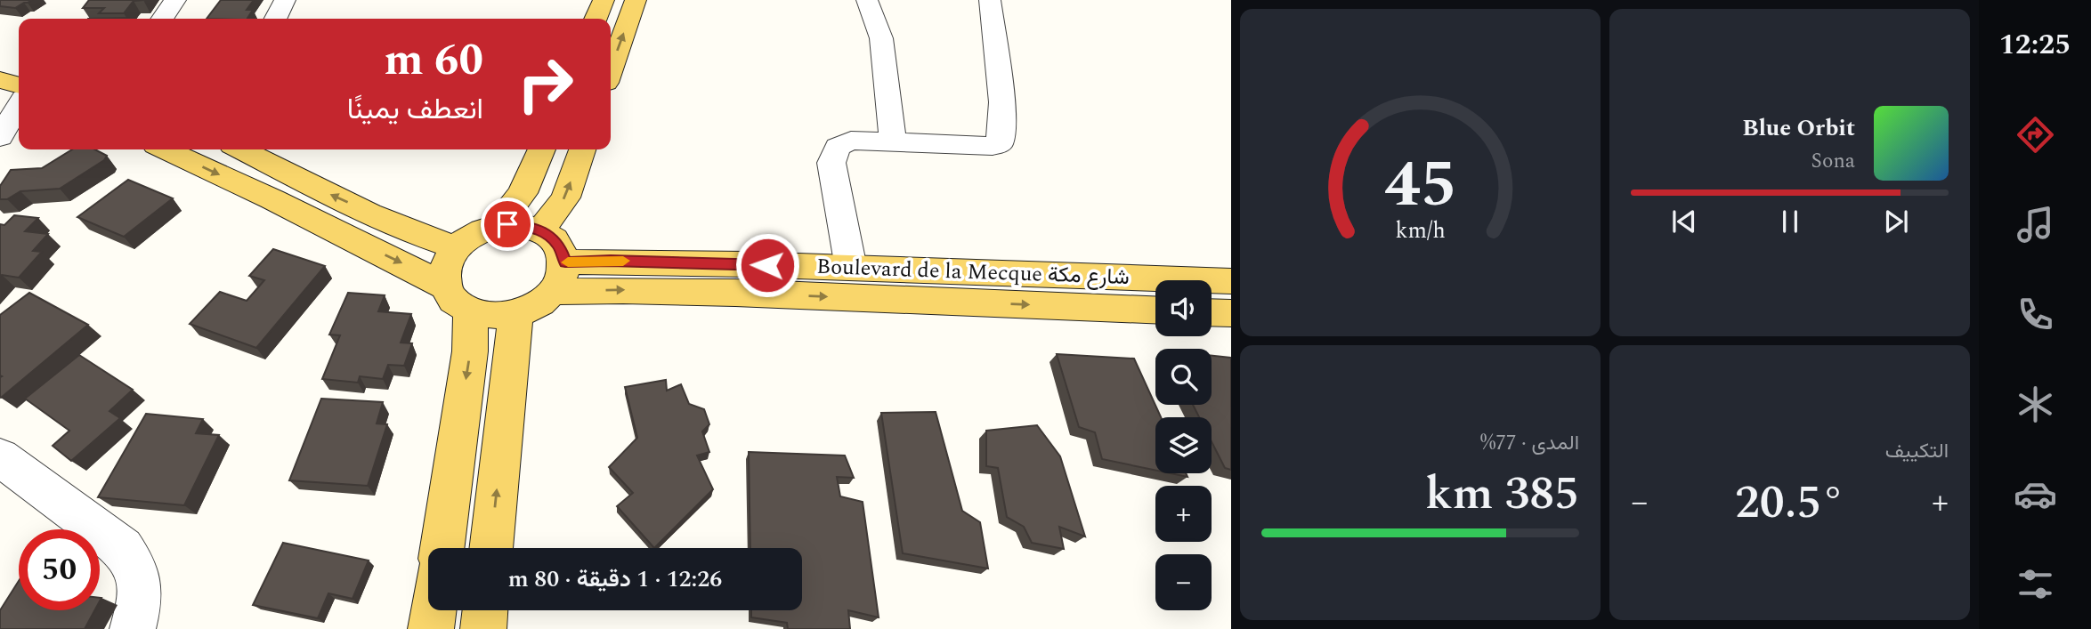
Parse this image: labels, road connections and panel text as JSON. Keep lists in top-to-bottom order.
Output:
{
  "streets": {
    "main road": ["Boulevard de la Mecque شارع مكة"]
  },
  "page": {
    "tabs": "12:25",
    "turn": ["60 m", "انعطف يمينًا"],
    "song": ["Blue Orbit", "Sona"],
    "map_buttons": ["+", "−"],
    "tile": [
      "التكييف",
      ["المدى · 77%", "385 km"]
    ],
    "heat": ["−", "20.5°", "+"],
    "limit": "50",
    "trip": "12:26 · 1 دقيقة · 80 m",
    "gauge": ["45", "km/h"]
  }
}
